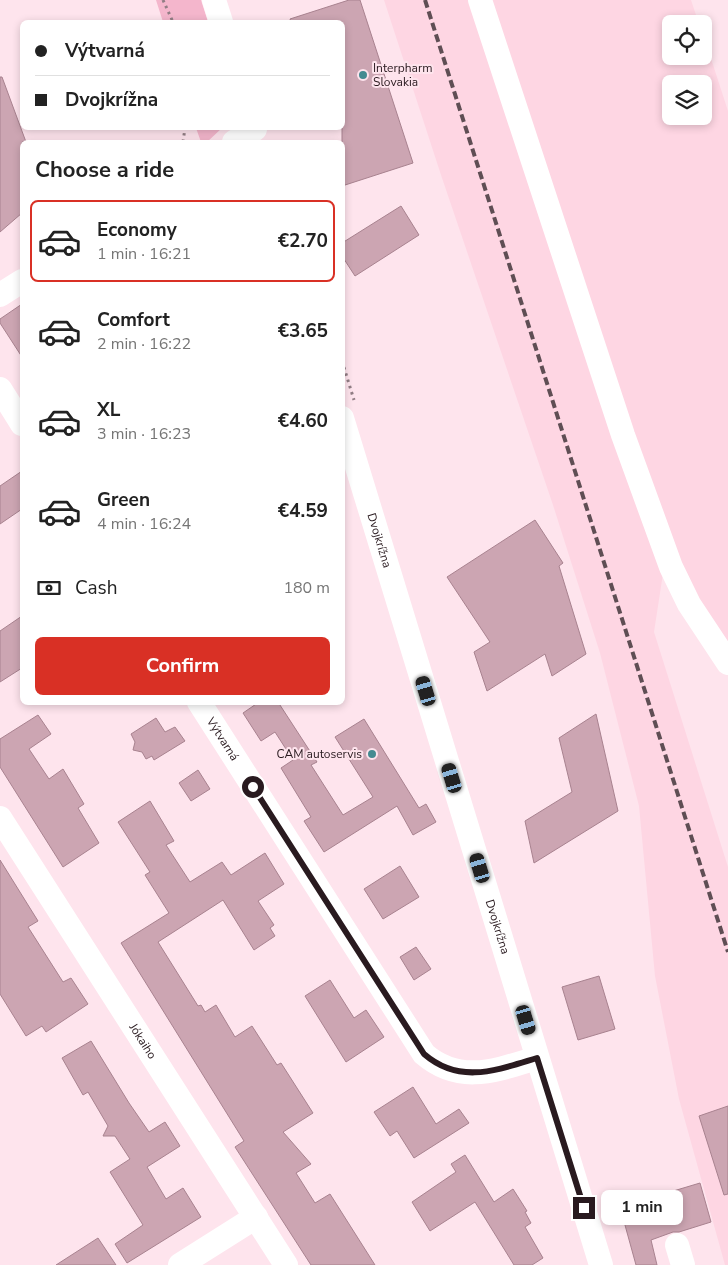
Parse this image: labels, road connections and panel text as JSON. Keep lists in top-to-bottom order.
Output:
{
  "streets": {
    "street": ["Dvojkrížna", "Výtvarná", "Jókaiho"]
  },
  "crossings": [
    ["Dvojkrížna", "Výtvarná"]
  ],
  "places": ["Interpharm Slovakia", "CAM autoservis"],
  "page": {
    "banner": ["Výtvarná", "Dvojkrížna"],
    "heading": "Choose a ride",
    "list": [
      {
        "name": "Economy",
        "note": "1 min · 16:21",
        "value": "€2.70"
      },
      {
        "name": "Comfort",
        "note": "2 min · 16:22",
        "value": "€3.65"
      },
      {
        "name": "XL",
        "note": "3 min · 16:23",
        "value": "€4.60"
      },
      {
        "name": "Green",
        "note": "4 min · 16:24",
        "value": "€4.59"
      }
    ],
    "pay": ["Cash", "180 m"],
    "buttons": "Confirm",
    "bubble": "1 min"
  }
}
